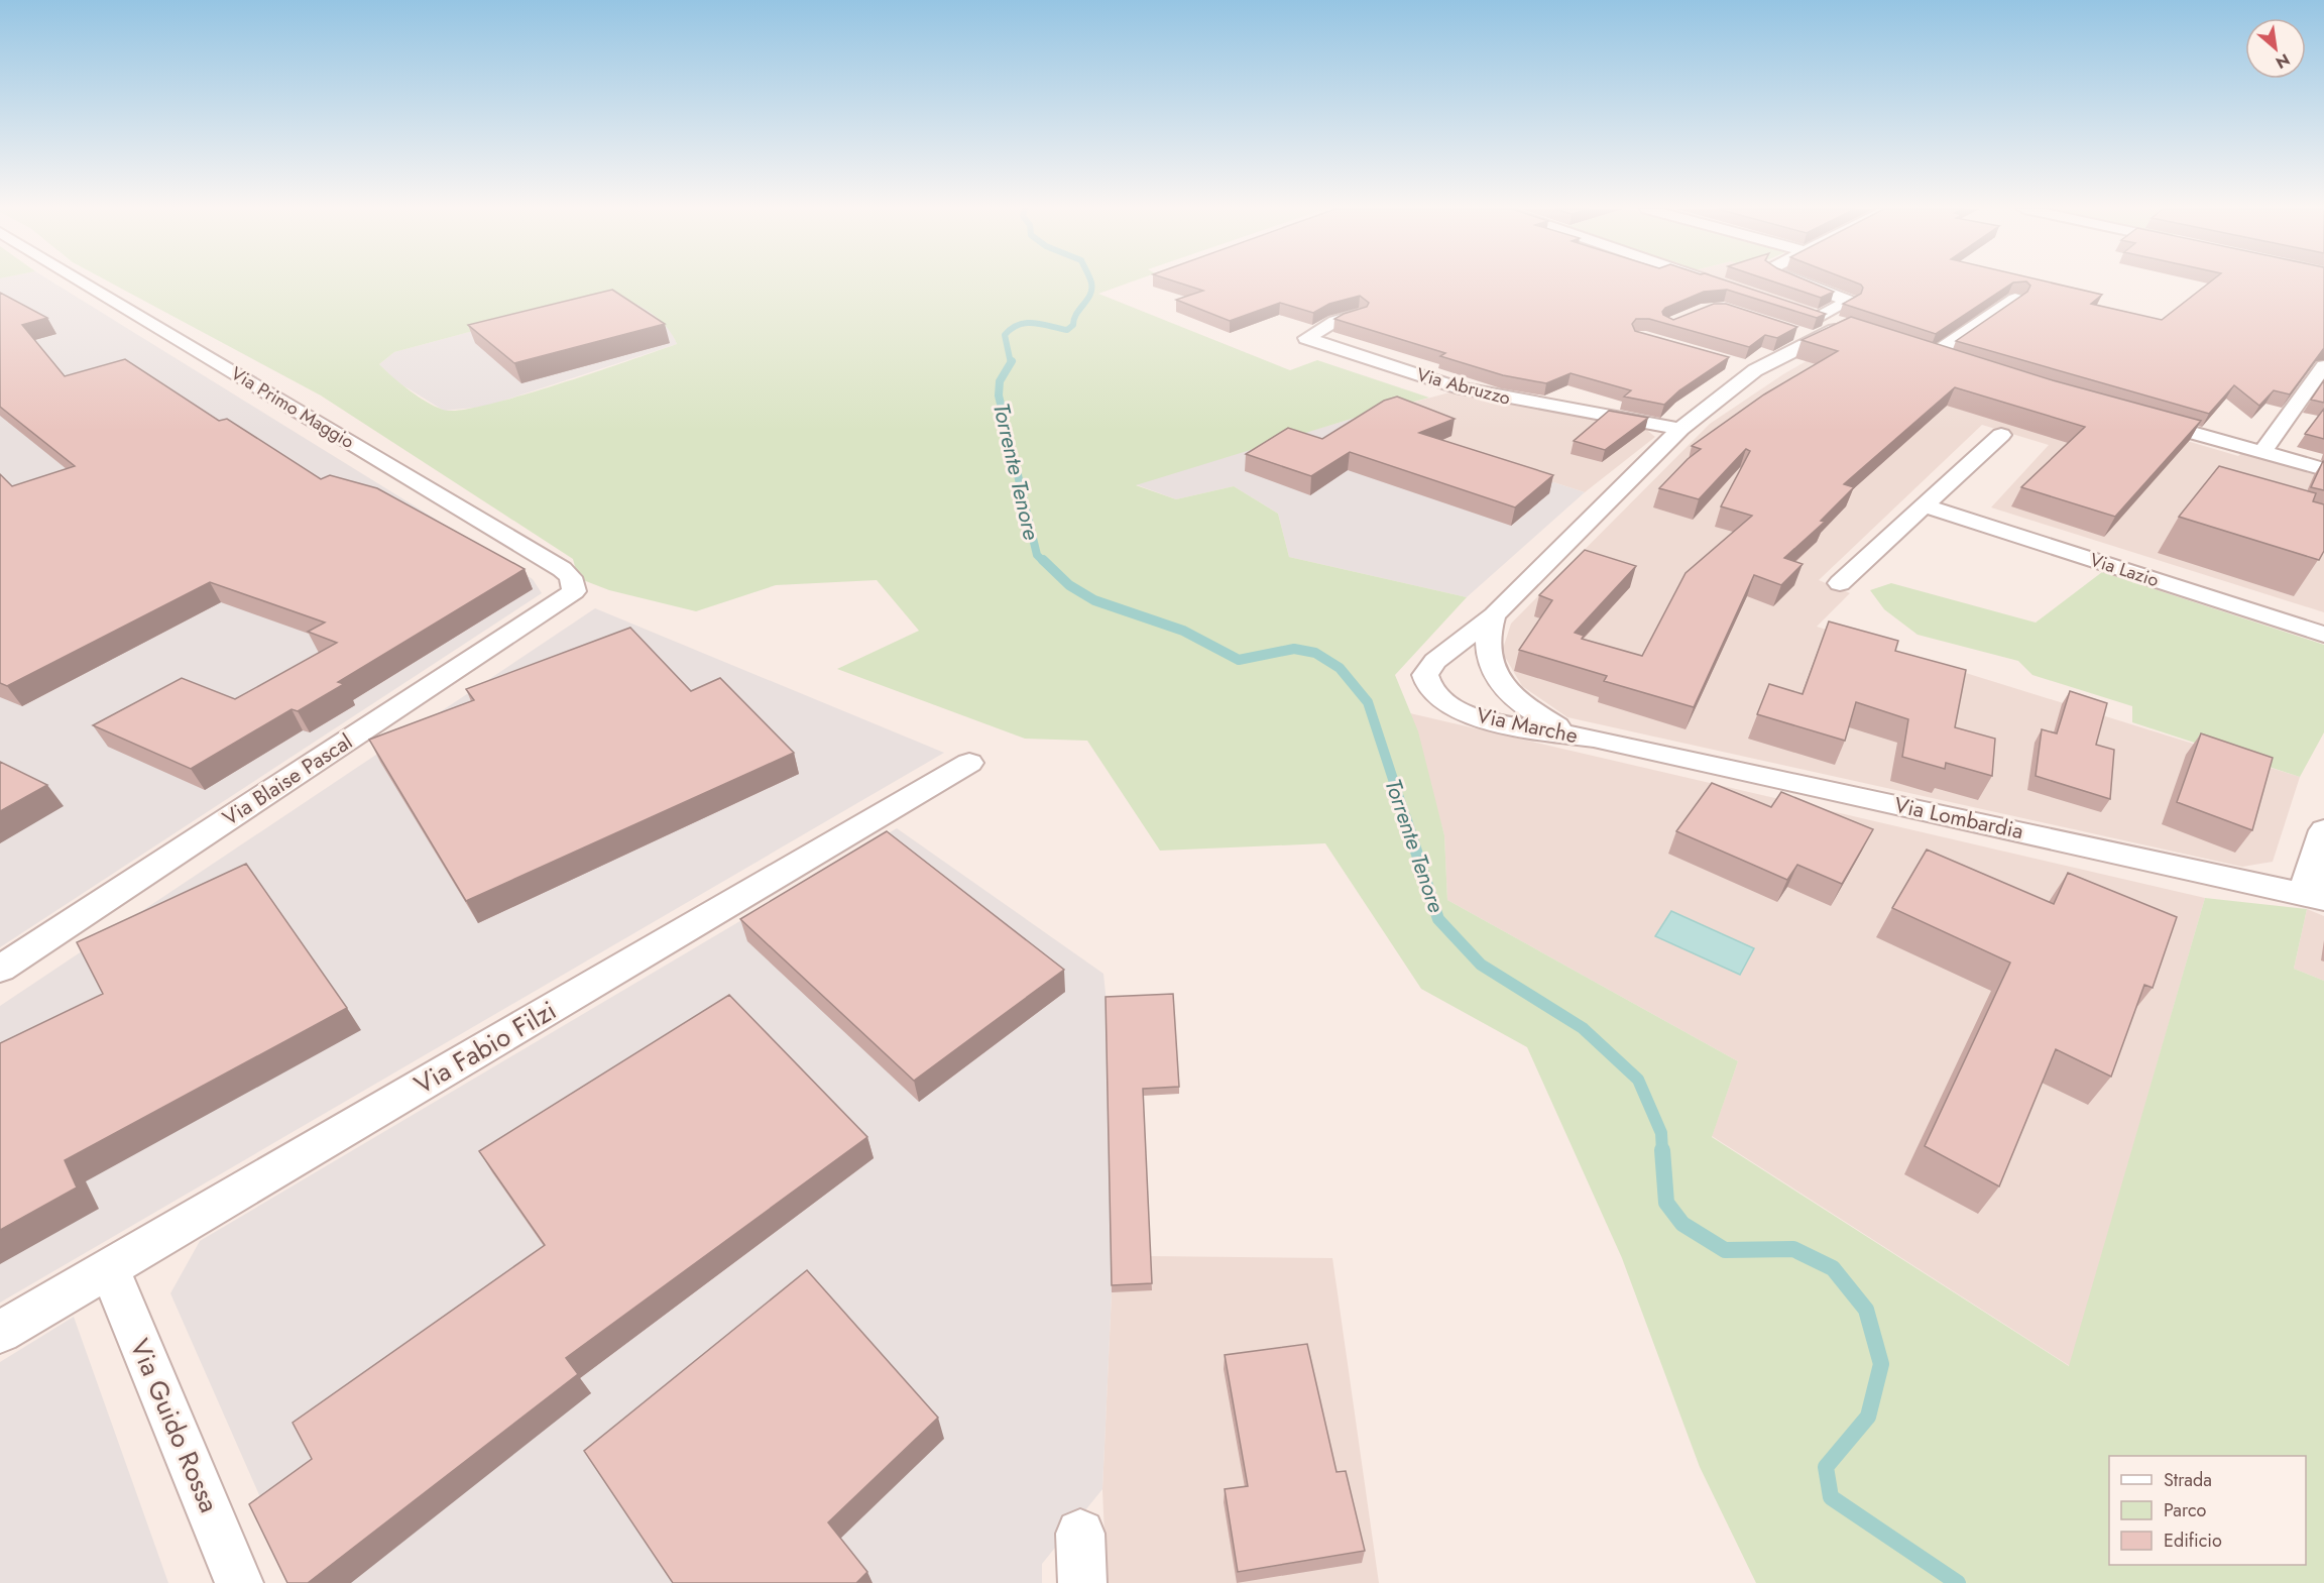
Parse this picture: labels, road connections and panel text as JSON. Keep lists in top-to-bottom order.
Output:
{
  "streets": {
    "street": [
      "Via Abruzzo",
      "Via Primo Maggio",
      "Via Lazio",
      "Via Marche",
      "Via Blaise Pascal",
      "Via Lombardia",
      "Via Fabio Filzi",
      "Via Guido Rossa"
    ]
  },
  "crossings": [
    ["Via Abruzzo", "Via Marche"],
    ["Via Primo Maggio", "Via Blaise Pascal"],
    ["Via Marche", "Via Lombardia"],
    ["Via Fabio Filzi", "Via Guido Rossa"]
  ],
  "water": ["Torrente Tenore"],
  "legend": ["Strada", "Parco", "Edificio"],
  "north": "bottom right"
}
